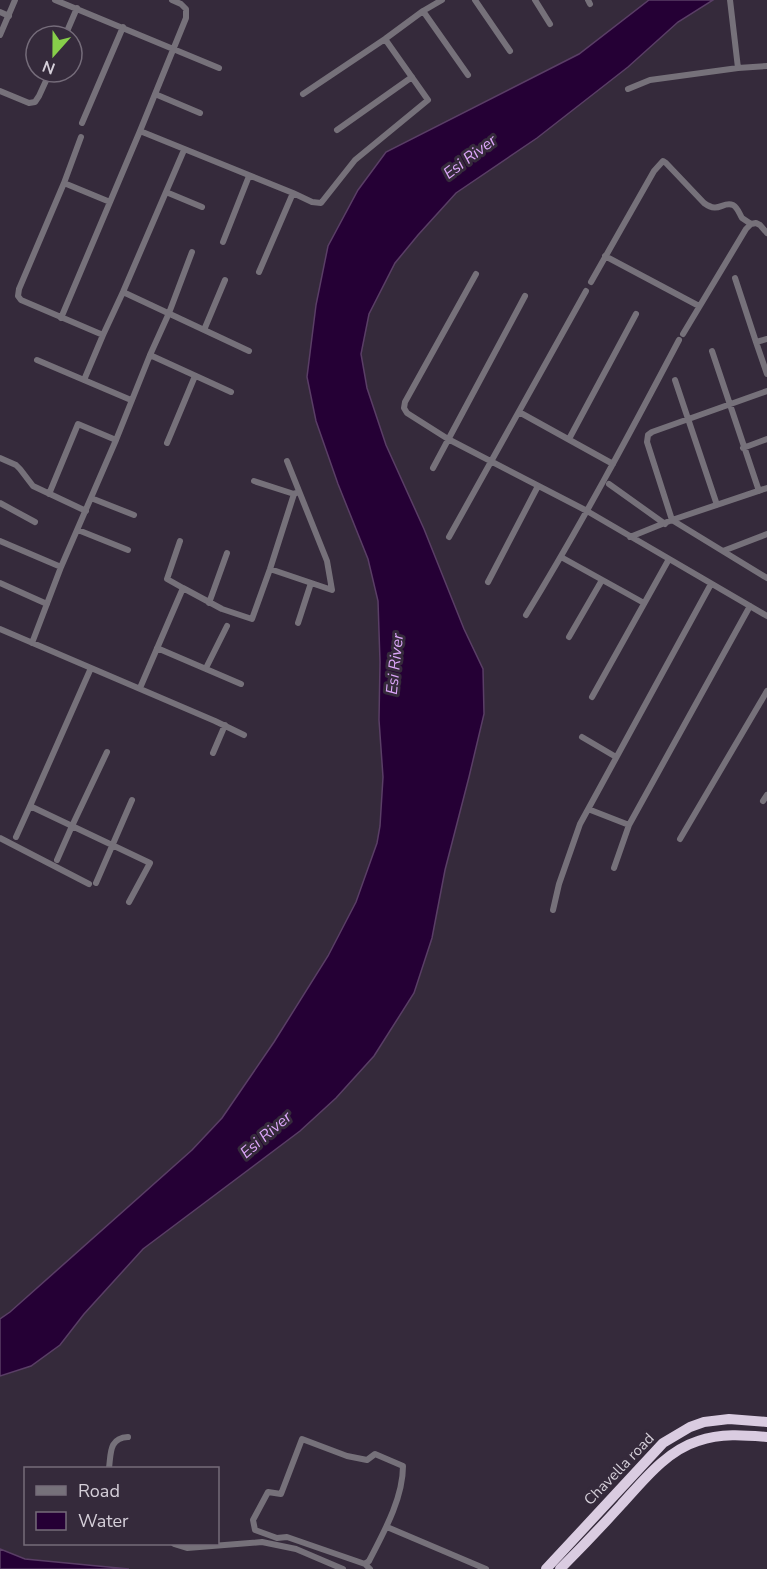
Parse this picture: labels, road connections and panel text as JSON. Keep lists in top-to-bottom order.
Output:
{
  "streets": {
    "highway": ["Chavella road"]
  },
  "water": ["Esi River"],
  "legend": ["Road", "Water"],
  "north": "bottom"
}
